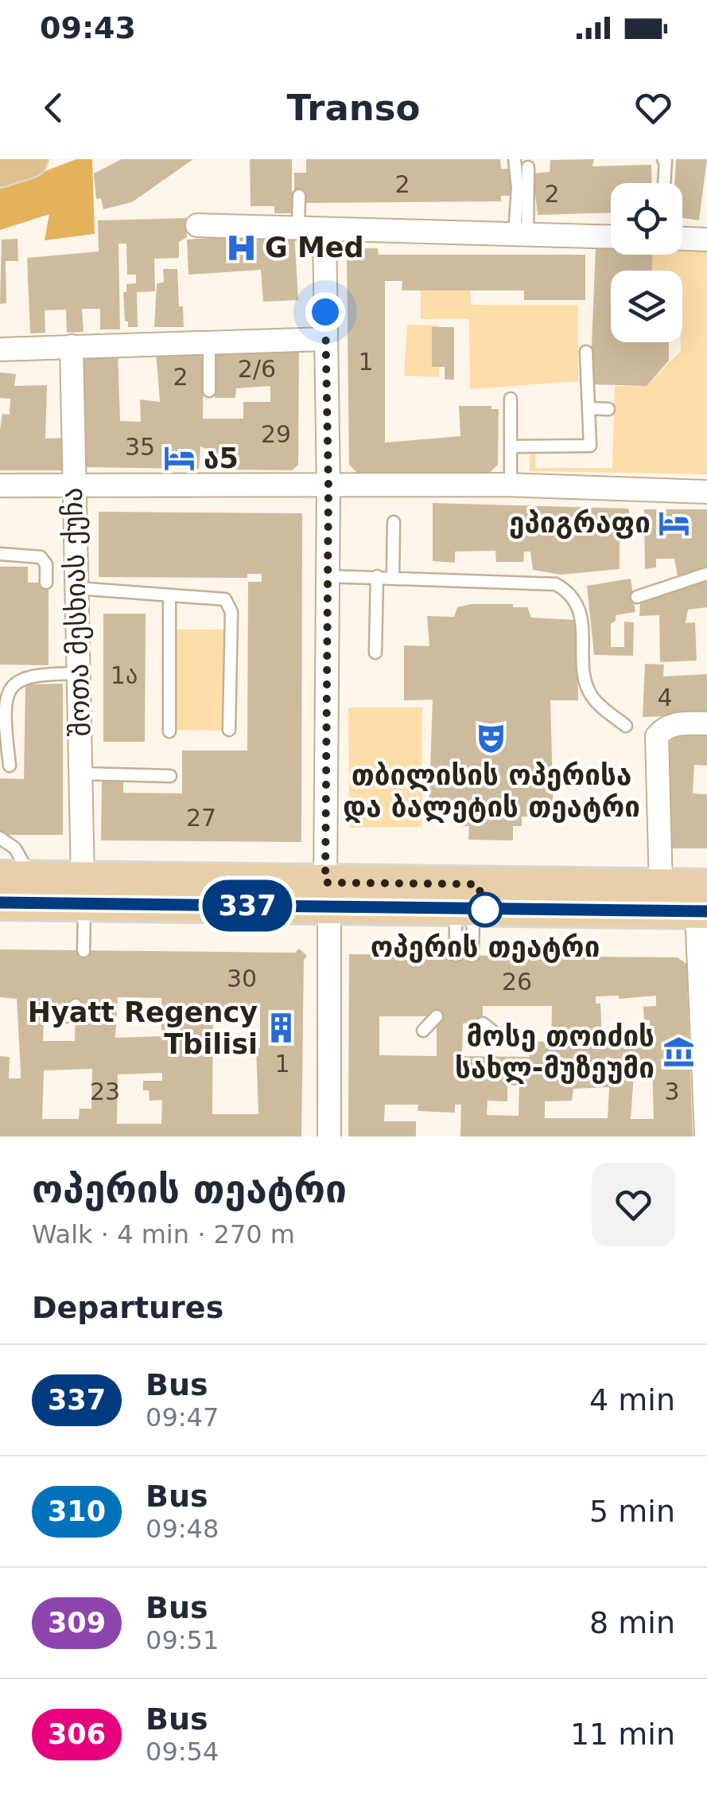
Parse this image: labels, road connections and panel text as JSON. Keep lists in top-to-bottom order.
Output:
{
  "streets": {
    "street": ["შოთა მესხიას ქუჩა"]
  },
  "places": {
    "hospital": ["G Med"],
    "hotel": ["ა5", "ეპიგრაფი"],
    "theatre": ["თბილისის ოპერისა და ბალეტის თეატრი"],
    "other": ["ოპერის თეატრი"],
    "building": ["Hyatt Regency Tbilisi"],
    "museum": ["მოსე თოიძის სახლ-მუზეუმი"]
  },
  "lines": ["bus line 337"],
  "house_numbers": [
    "2",
    "2",
    "1",
    "2/6",
    "2",
    "29",
    "35",
    "1ა",
    "4",
    "27",
    "30",
    "26",
    "1",
    "23",
    "3"
  ],
  "page": {
    "status": "09:43",
    "header": "Transo",
    "on_map": "337",
    "heading": [
      ["ოპერის თეატრი", "Walk · 4 min · 270 m"],
      "Departures"
    ],
    "list": [
      {
        "mark": "337",
        "name": "Bus",
        "note": "09:47",
        "value": "4 min"
      },
      {
        "mark": "310",
        "name": "Bus",
        "note": "09:48",
        "value": "5 min"
      },
      {
        "mark": "309",
        "name": "Bus",
        "note": "09:51",
        "value": "8 min"
      },
      {
        "mark": "306",
        "name": "Bus",
        "note": "09:54",
        "value": "11 min"
      }
    ]
  }
}
